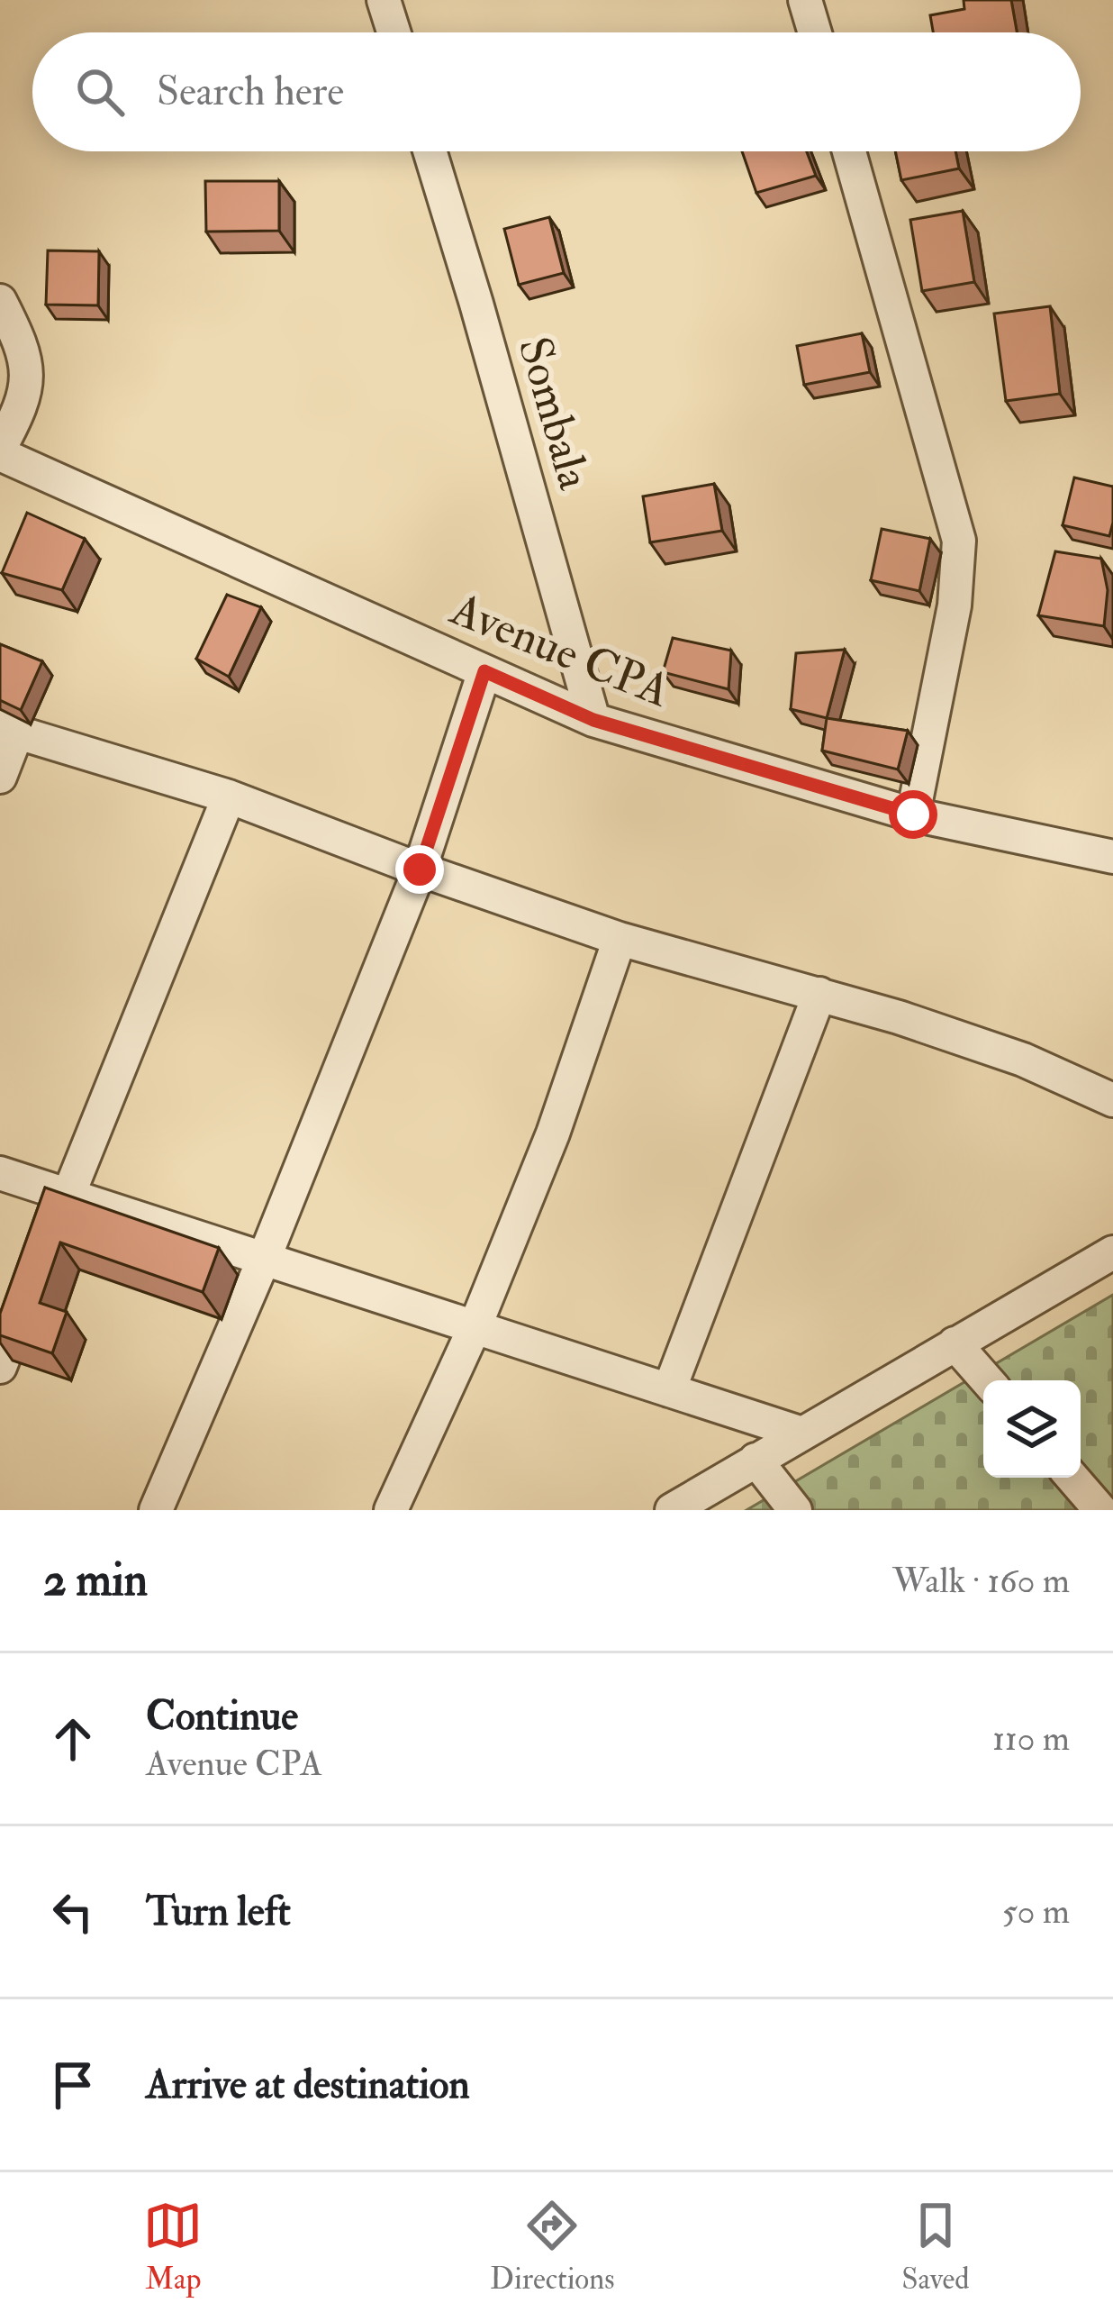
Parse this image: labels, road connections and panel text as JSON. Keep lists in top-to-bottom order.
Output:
{
  "streets": {
    "street": ["Sombala", "Avenue CPA"]
  },
  "crossings": [
    ["Sombala", "Avenue CPA"]
  ],
  "page": {
    "search": "Search here",
    "heading": ["2 min", "Walk · 160 m"],
    "list": [
      ["Continue", "Avenue CPA", "110 m"],
      ["Turn left", "50 m"],
      "Arrive at destination"
    ],
    "nav": ["Map", "Directions", "Saved"]
  }
}
